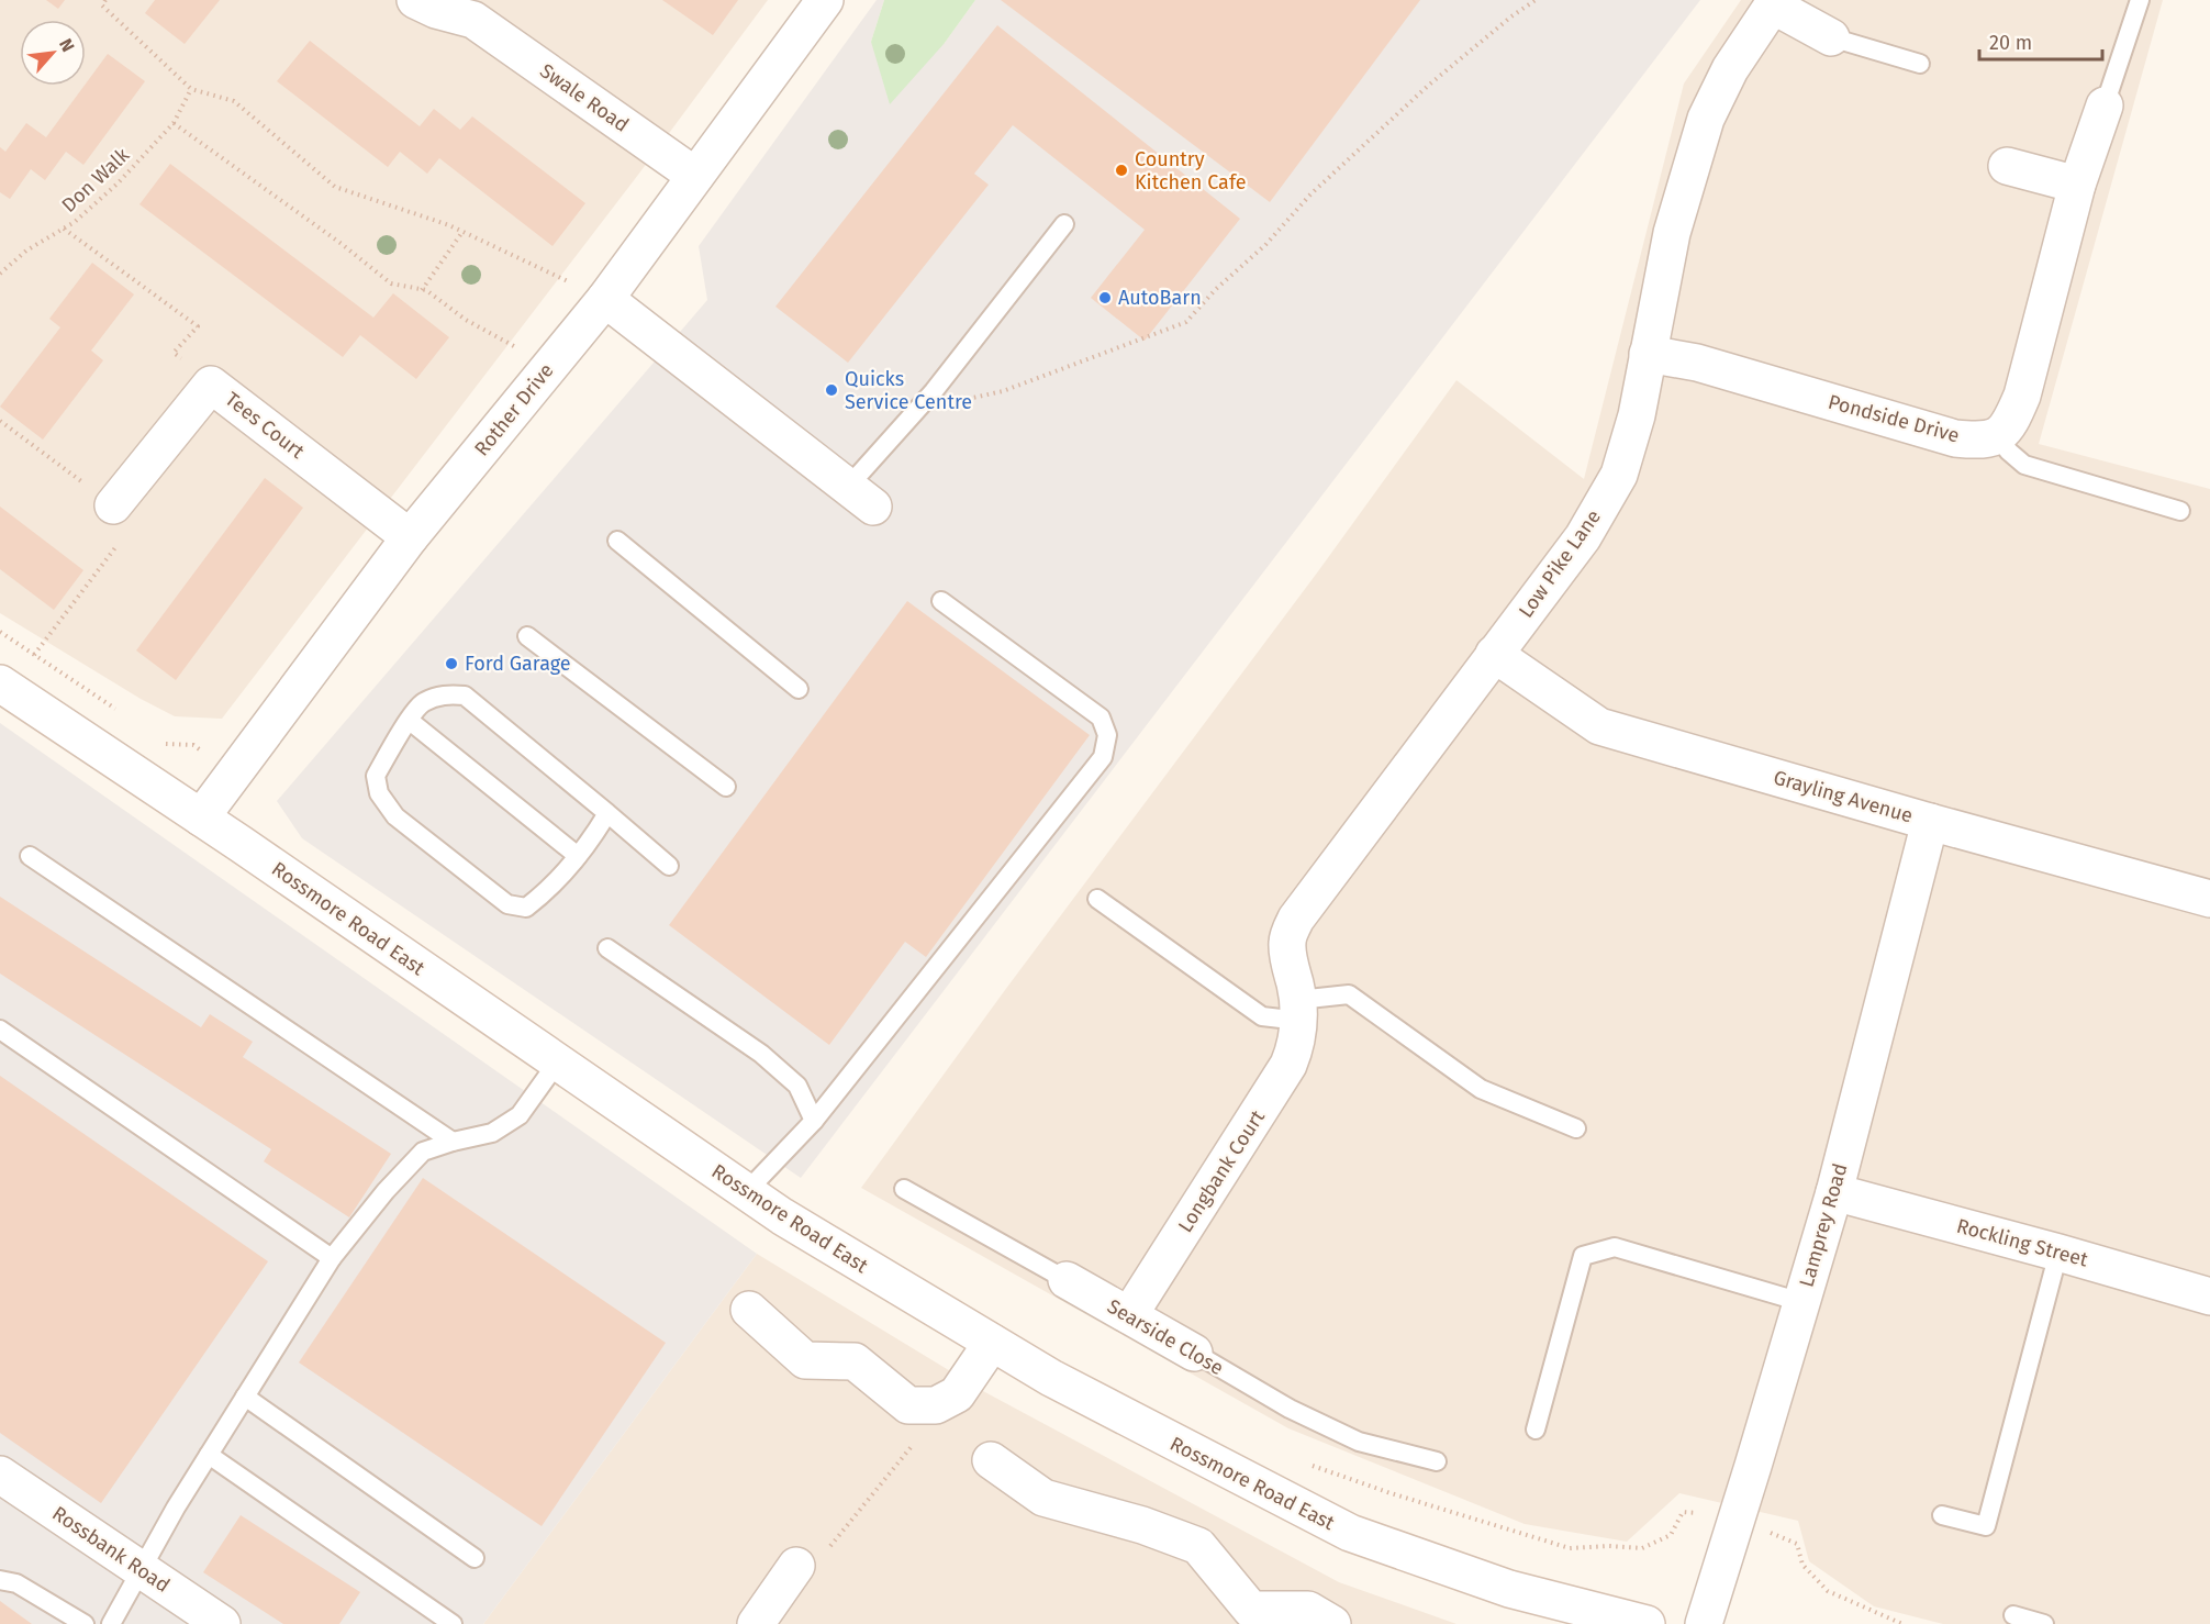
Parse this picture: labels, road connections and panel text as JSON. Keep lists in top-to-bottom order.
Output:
{
  "streets": {
    "street": [
      "Swale Road",
      "Rother Drive",
      "Pondside Drive",
      "Tees Court",
      "Low Pike Lane",
      "Grayling Avenue",
      "Rossmore Road East",
      "Longbank Court",
      "Lamprey Road",
      "Rockling Street",
      "Searside Close",
      "Rossbank Road"
    ],
    "path": ["Don Walk"]
  },
  "crossings": [
    ["Swale Road", "Rother Drive"],
    ["Rother Drive", "Tees Court"],
    ["Rother Drive", "Rossmore Road East"],
    ["Pondside Drive", "Low Pike Lane"],
    ["Low Pike Lane", "Grayling Avenue"],
    ["Low Pike Lane", "Longbank Court"],
    ["Grayling Avenue", "Lamprey Road"],
    ["Longbank Court", "Searside Close"],
    ["Lamprey Road", "Rockling Street"]
  ],
  "places": [
    "Country Kitchen Cafe",
    "AutoBarn",
    "Quicks Service Centre",
    "Ford Garage"
  ],
  "scale_bar": "20 m",
  "north": "top right"
}
